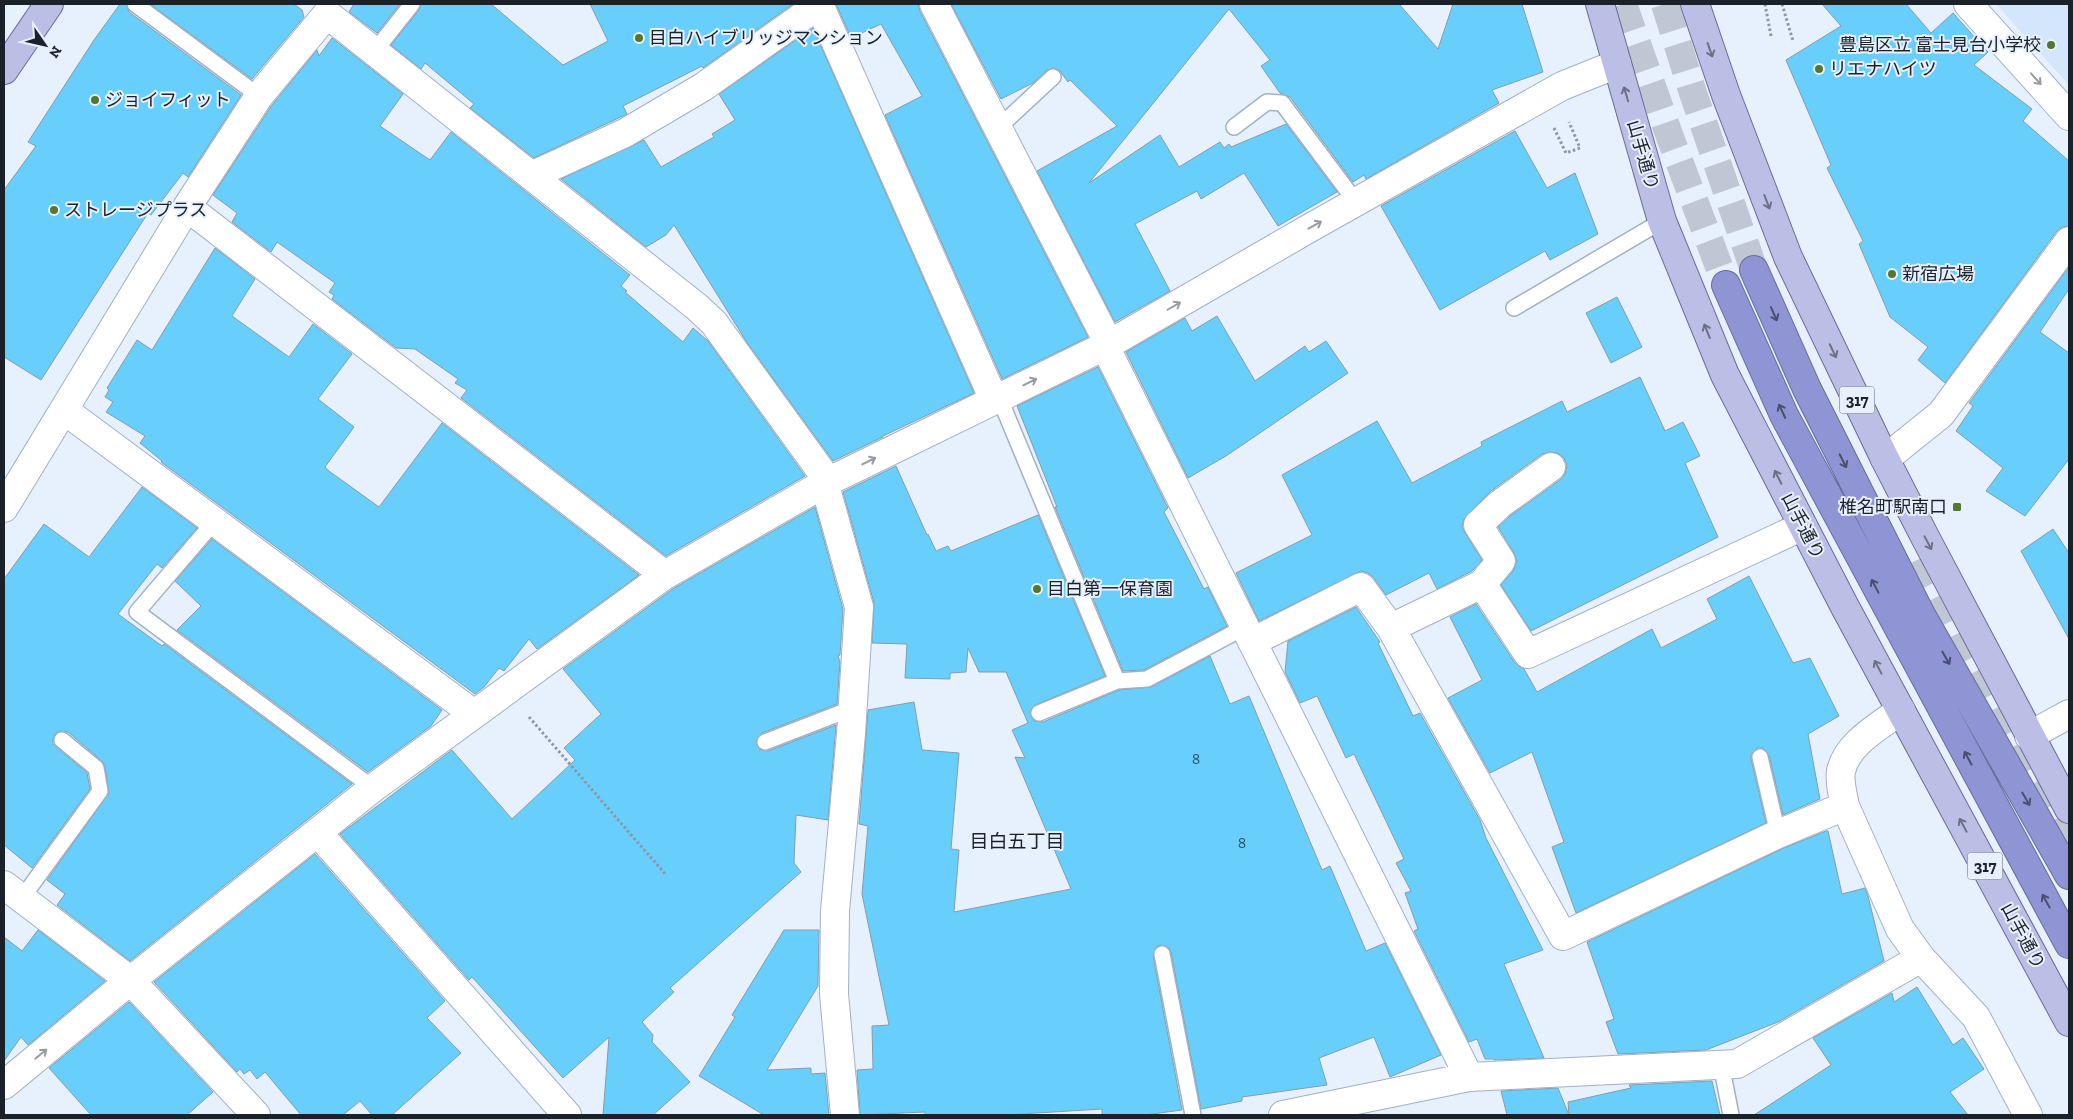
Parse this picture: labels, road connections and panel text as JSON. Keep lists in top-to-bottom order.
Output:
{
  "streets": {
    "main road": ["山手通り", "317"]
  },
  "districts": ["目白五丁目"],
  "places": {
    "other": [
      "目白ハイブリッジマンション",
      "豊島区立 富士見台小学校",
      "リエナハイツ",
      "ジョイフィット",
      "ストレージプラス",
      "新宿広場",
      "目白第一保育園"
    ],
    "transit": ["椎名町駅南口"]
  },
  "house_numbers": ["8", "8"],
  "north": "bottom right"
}
